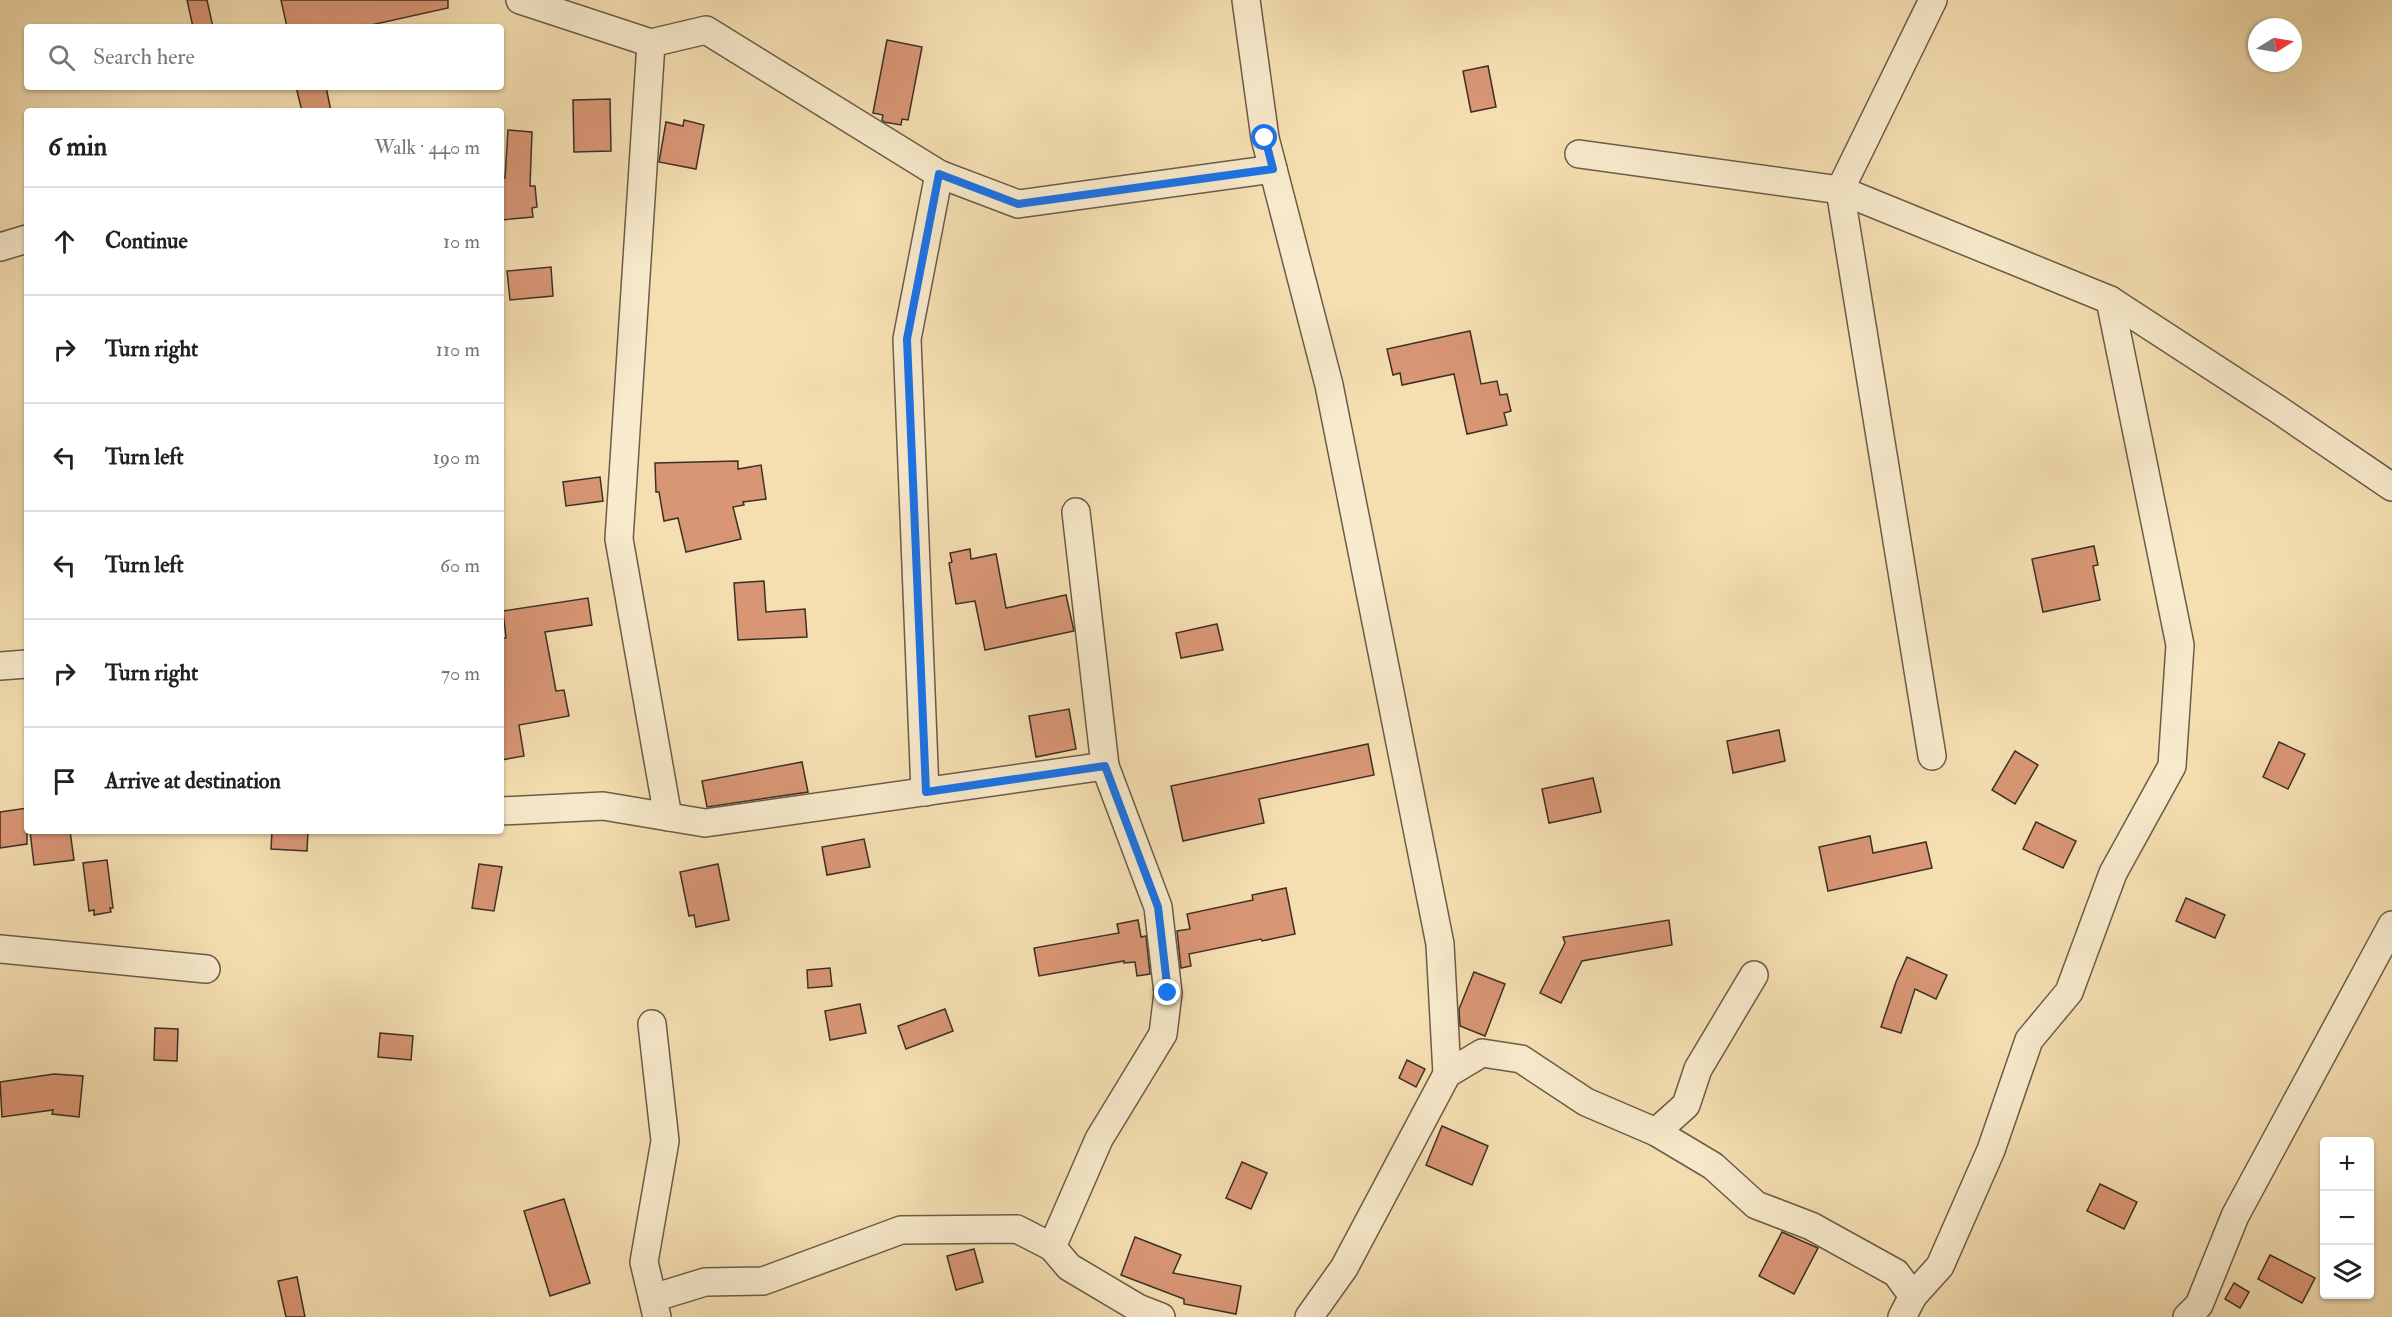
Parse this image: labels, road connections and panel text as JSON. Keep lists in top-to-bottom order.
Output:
{
  "north": "right",
  "page": {
    "search": "Search here",
    "heading": ["6 min", "Walk · 440 m"],
    "list": [
      ["Continue", "10 m"],
      ["Turn right", "110 m"],
      ["Turn left", "190 m"],
      ["Turn left", "60 m"],
      ["Turn right", "70 m"],
      "Arrive at destination"
    ],
    "map_buttons": ["+", "−"]
  }
}
